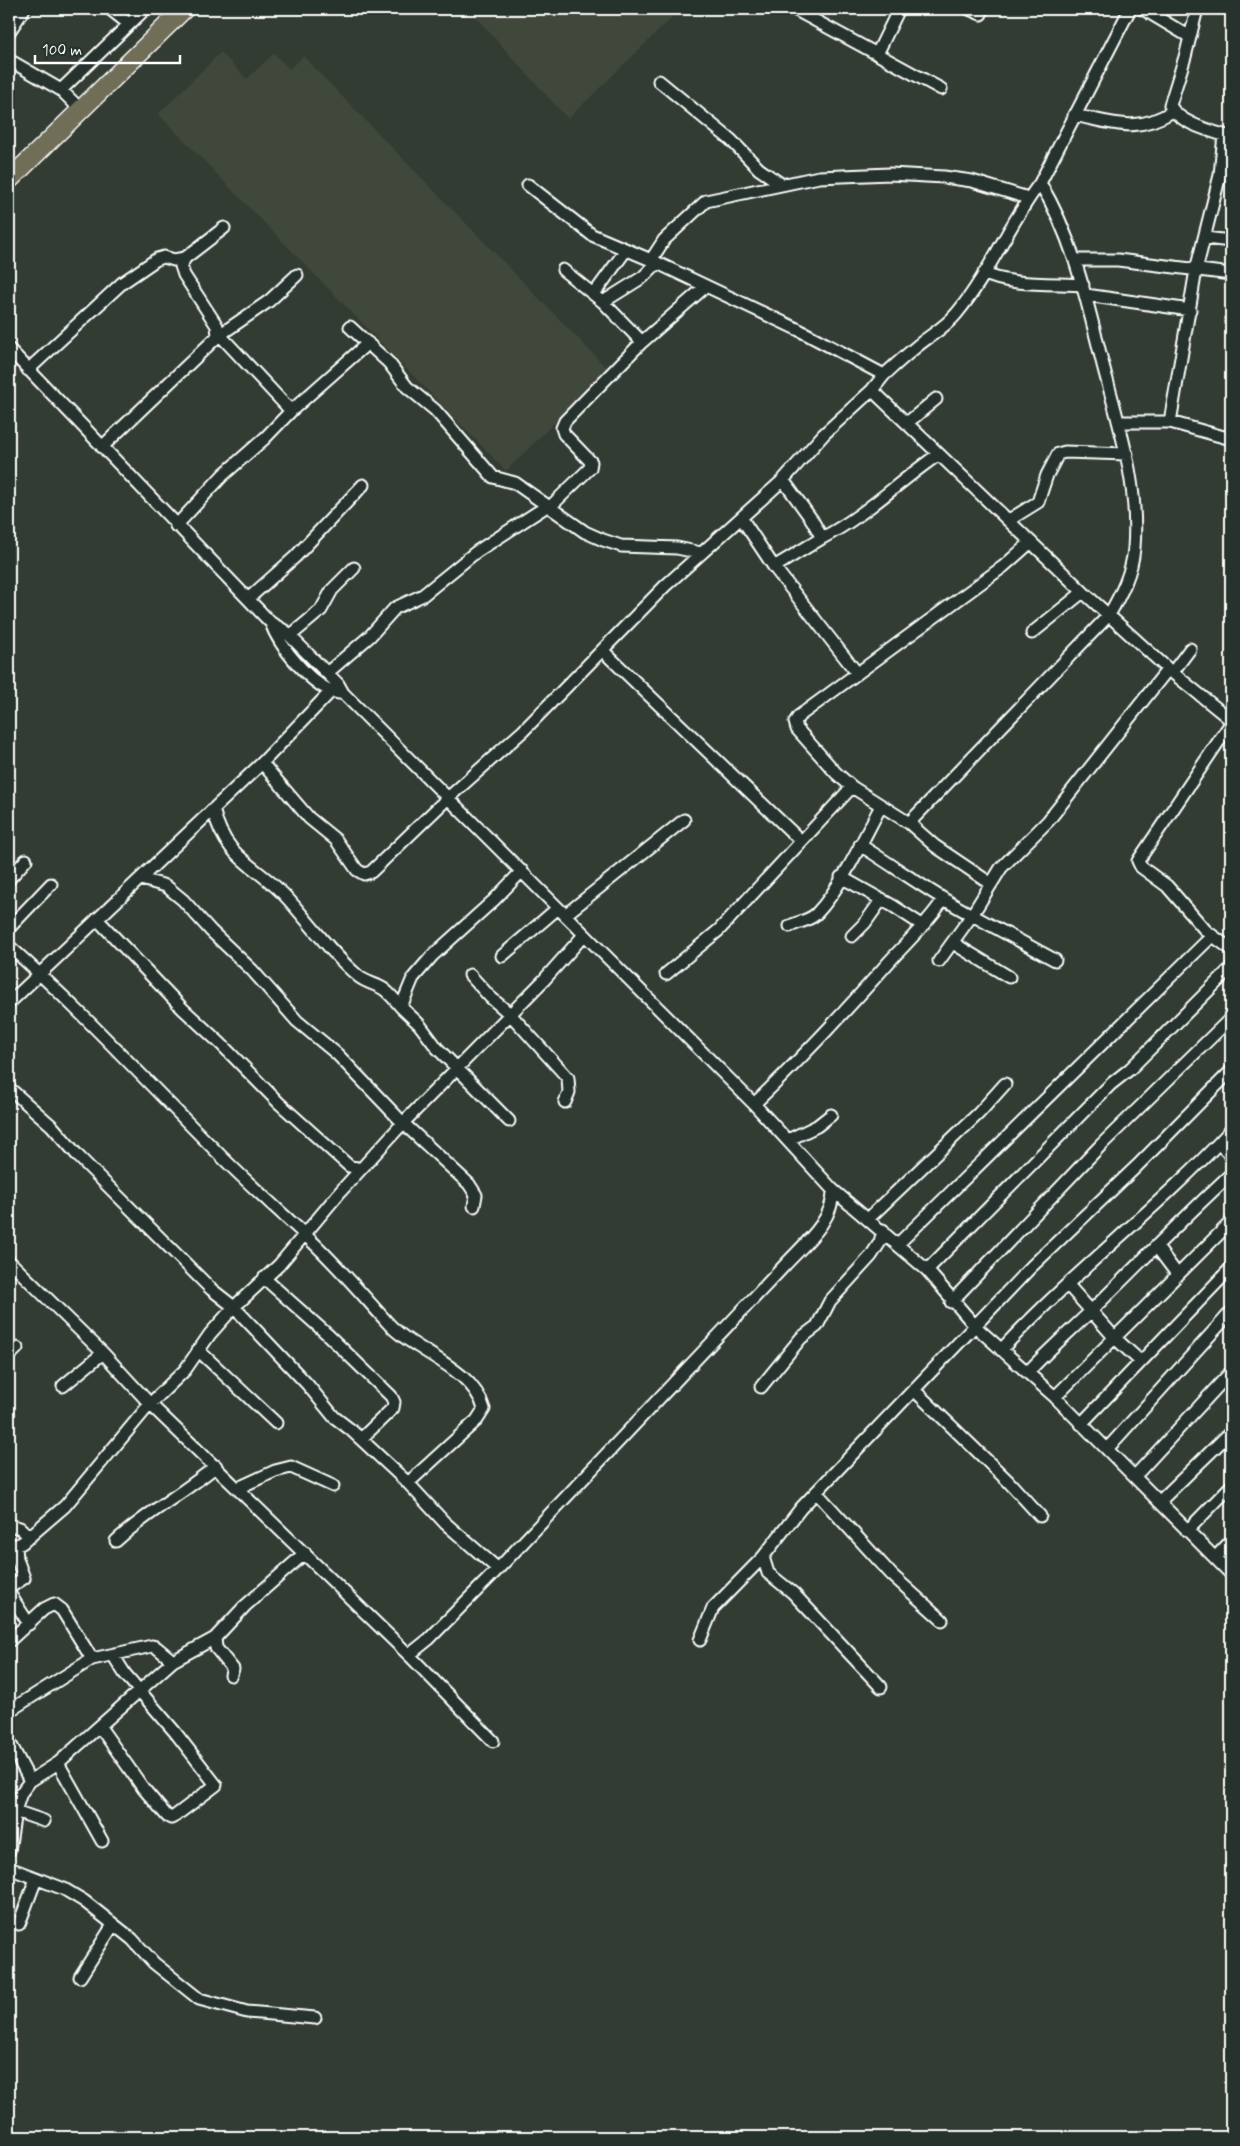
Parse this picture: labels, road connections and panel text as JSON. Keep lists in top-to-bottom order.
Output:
{
  "scale_bar": "100 m"
}
